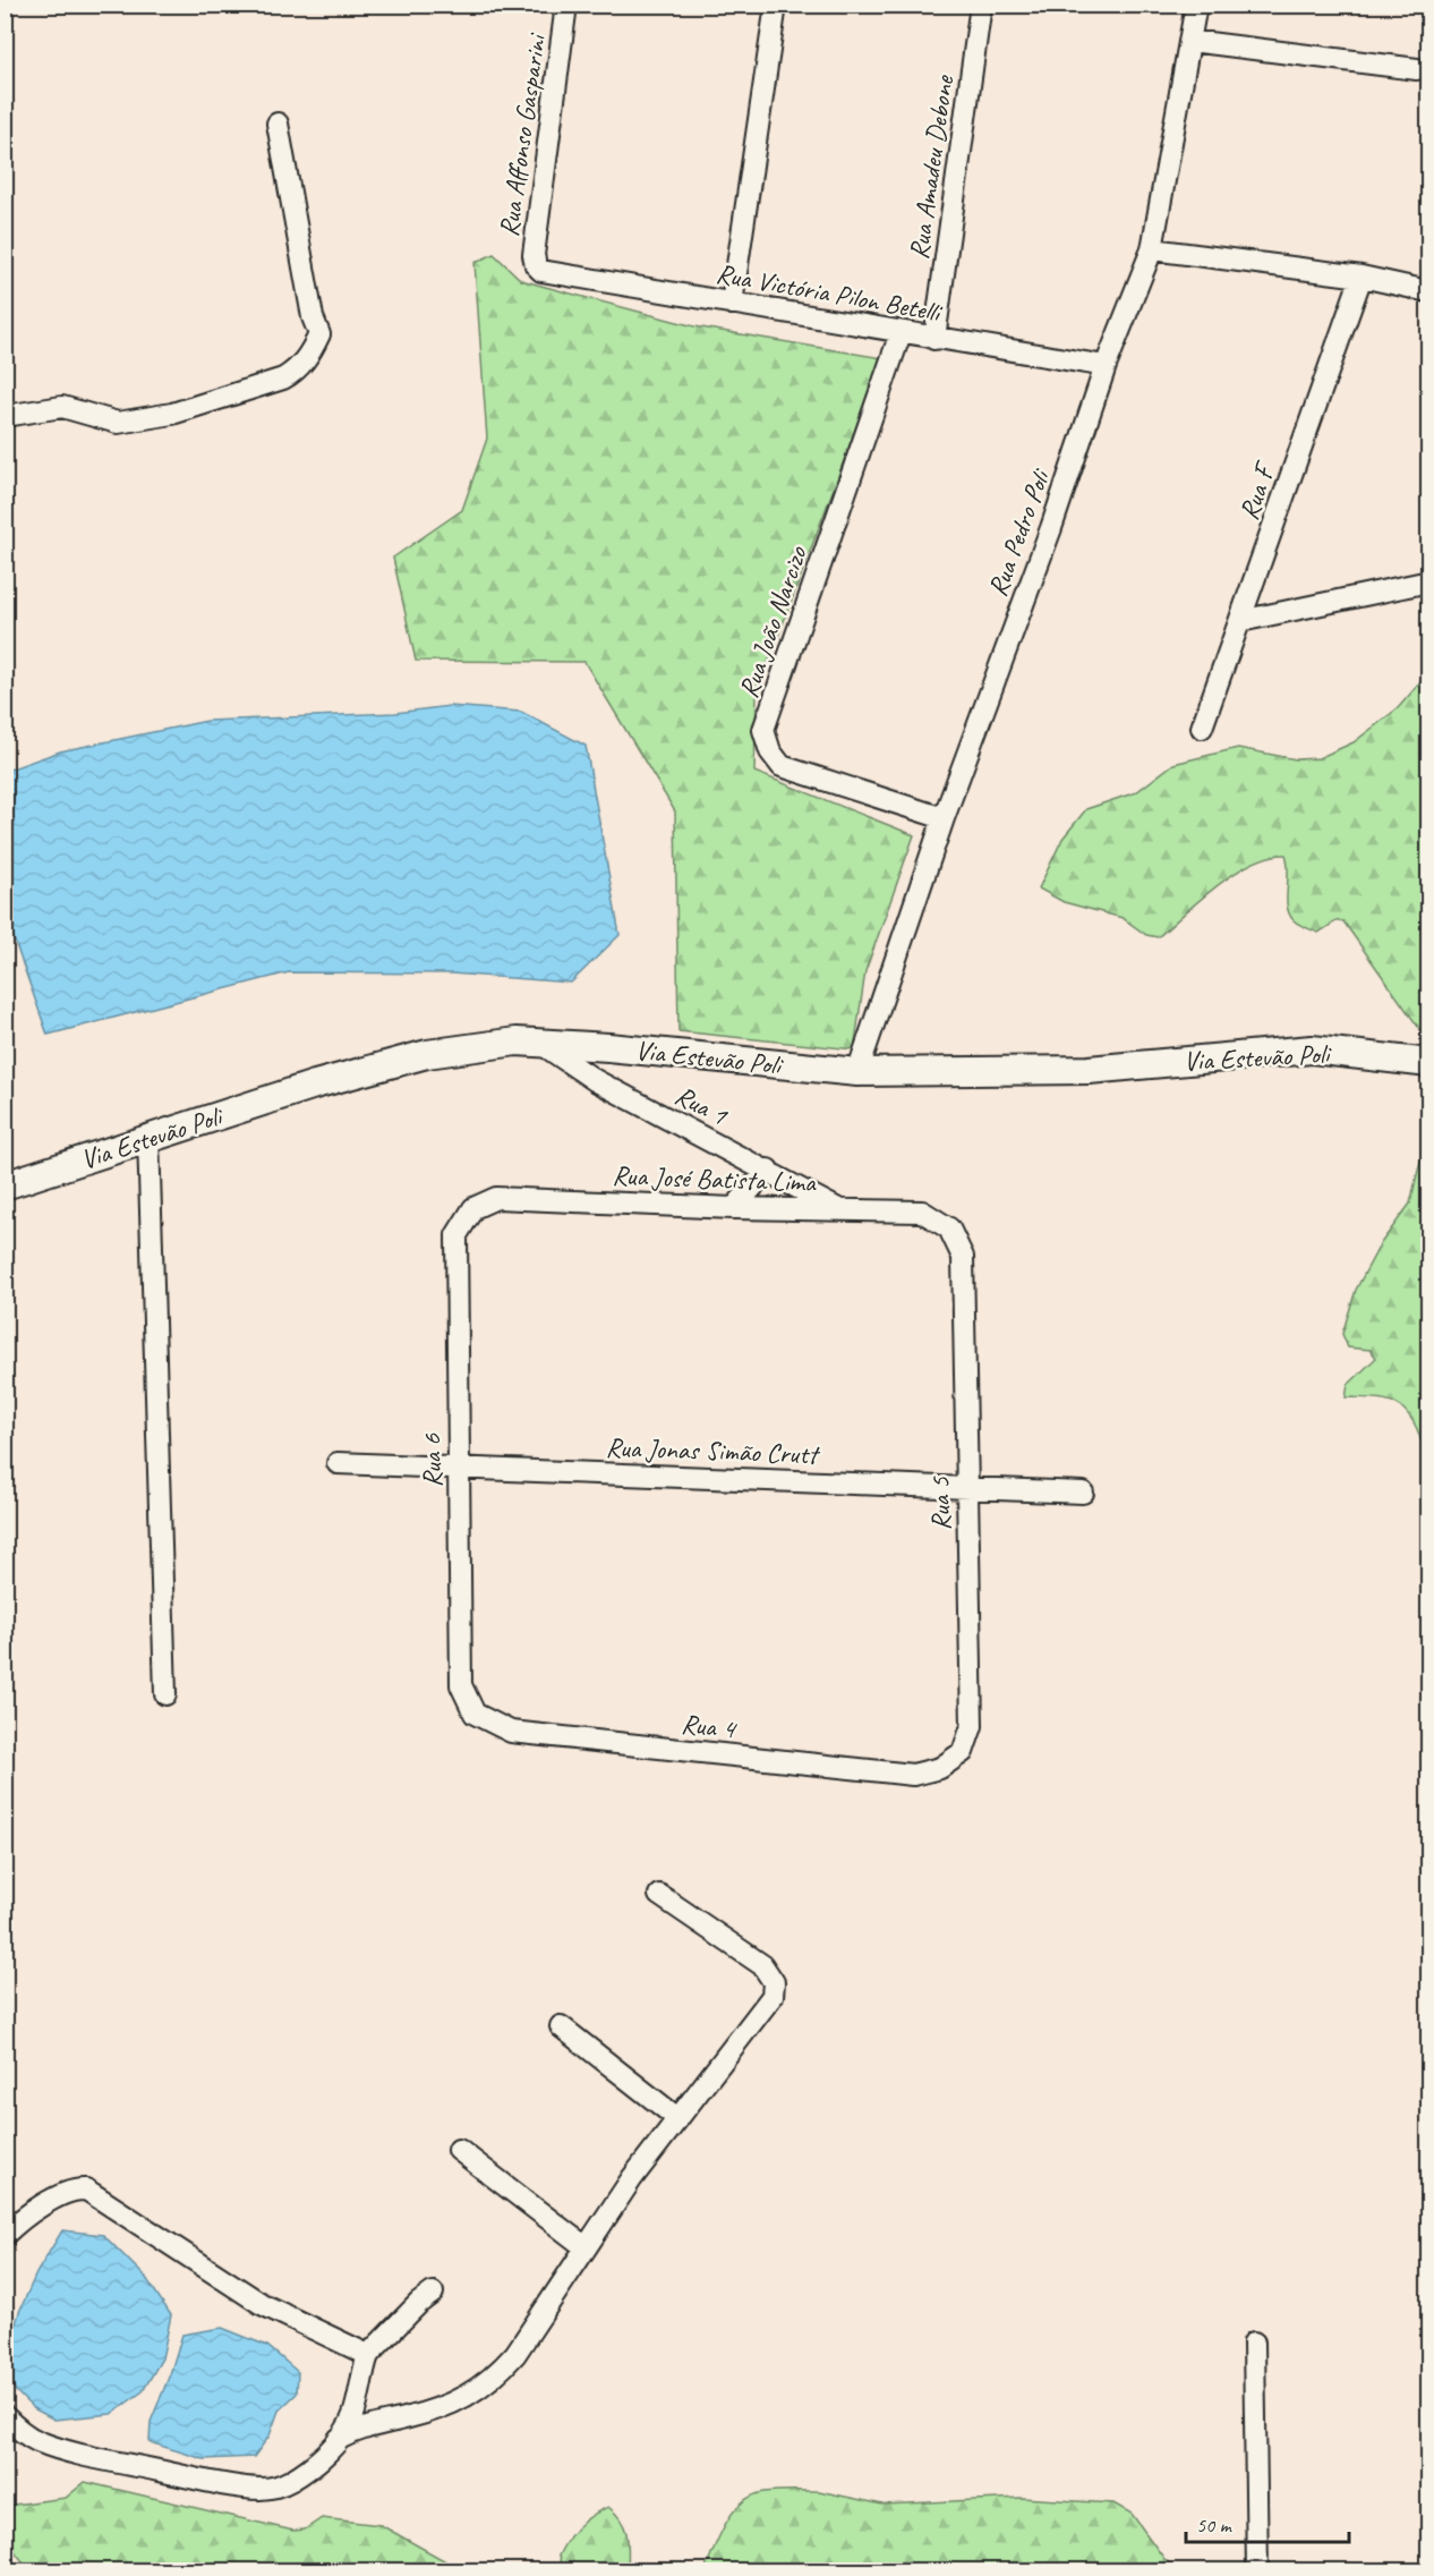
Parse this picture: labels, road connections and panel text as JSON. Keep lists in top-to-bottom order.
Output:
{
  "streets": {
    "main road": ["Via Estevão Poli"],
    "street": [
      "Rua Affonso Gasparini",
      "Rua Amadeu Debone",
      "Rua Victória Pilon Betelli",
      "Rua F",
      "Rua Pedro Poli",
      "Rua João Narcizo",
      "Rua 1",
      "Rua José Batista Lima",
      "Rua Jonas Simão Crutt",
      "Rua 6",
      "Rua 5",
      "Rua 4"
    ]
  },
  "crossings": [
    ["Rua Affonso Gasparini", "Rua Victória Pilon Betelli"],
    ["Rua Amadeu Debone", "Rua Victória Pilon Betelli"],
    ["Rua Victória Pilon Betelli", "Rua Pedro Poli"],
    ["Rua Victória Pilon Betelli", "Rua João Narcizo"],
    ["Rua Pedro Poli", "Rua João Narcizo"],
    ["Rua Pedro Poli", "Via Estevão Poli"],
    ["Via Estevão Poli", "Rua 1"],
    ["Rua 1", "Rua José Batista Lima"],
    ["Rua José Batista Lima", "Rua 6"],
    ["Rua José Batista Lima", "Rua 5"],
    ["Rua Jonas Simão Crutt", "Rua 6"],
    ["Rua Jonas Simão Crutt", "Rua 5"],
    ["Rua 6", "Rua 4"],
    ["Rua 5", "Rua 4"]
  ],
  "scale_bar": "50 m"
}
